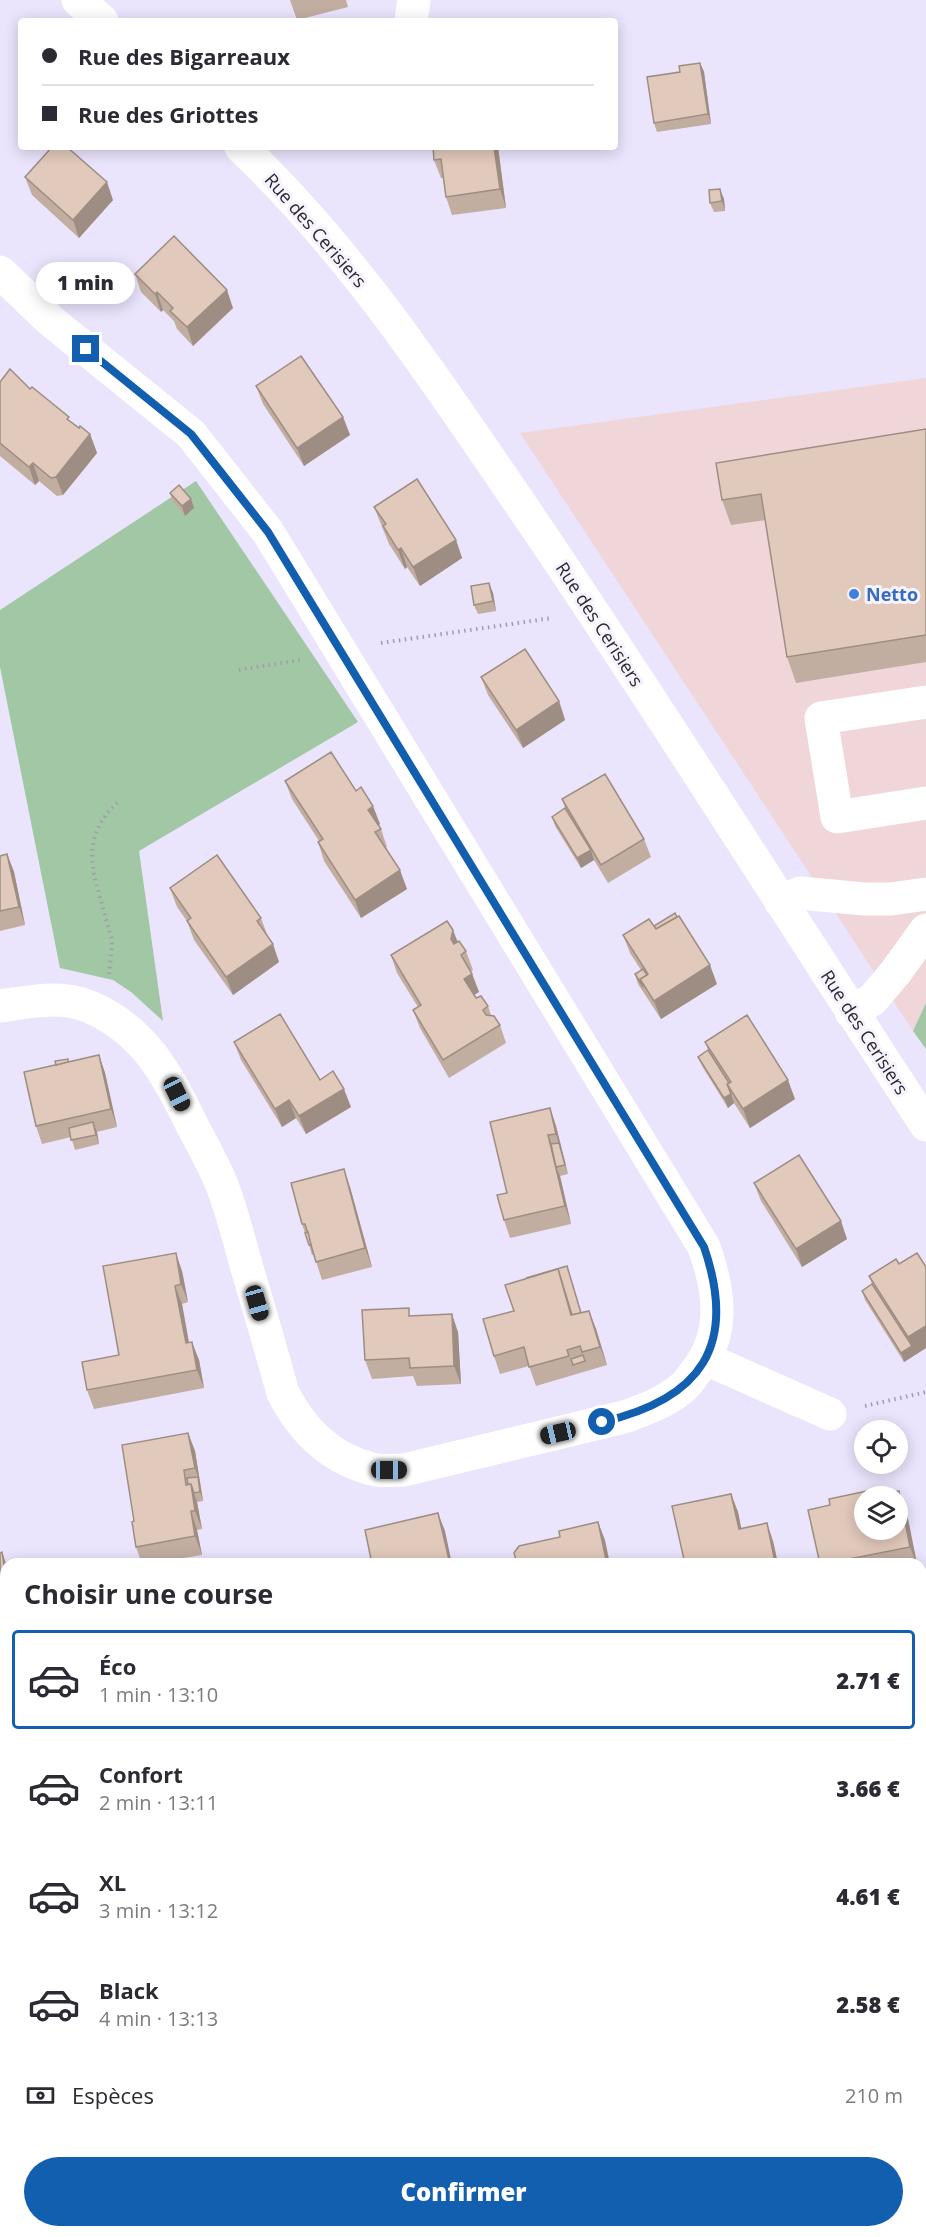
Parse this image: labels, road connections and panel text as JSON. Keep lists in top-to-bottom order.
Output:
{
  "streets": {
    "street": ["Rue des Cerisiers"]
  },
  "places": ["Netto"],
  "page": {
    "banner": ["Rue des Bigarreaux", "Rue des Griottes"],
    "bubble": "1 min",
    "heading": "Choisir une course",
    "list": [
      {
        "name": "Éco",
        "note": "1 min · 13:10",
        "value": "2.71 €"
      },
      {
        "name": "Confort",
        "note": "2 min · 13:11",
        "value": "3.66 €"
      },
      {
        "name": "XL",
        "note": "3 min · 13:12",
        "value": "4.61 €"
      },
      {
        "name": "Black",
        "note": "4 min · 13:13",
        "value": "2.58 €"
      }
    ],
    "pay": ["Espèces", "210 m"],
    "buttons": "Confirmer"
  }
}
